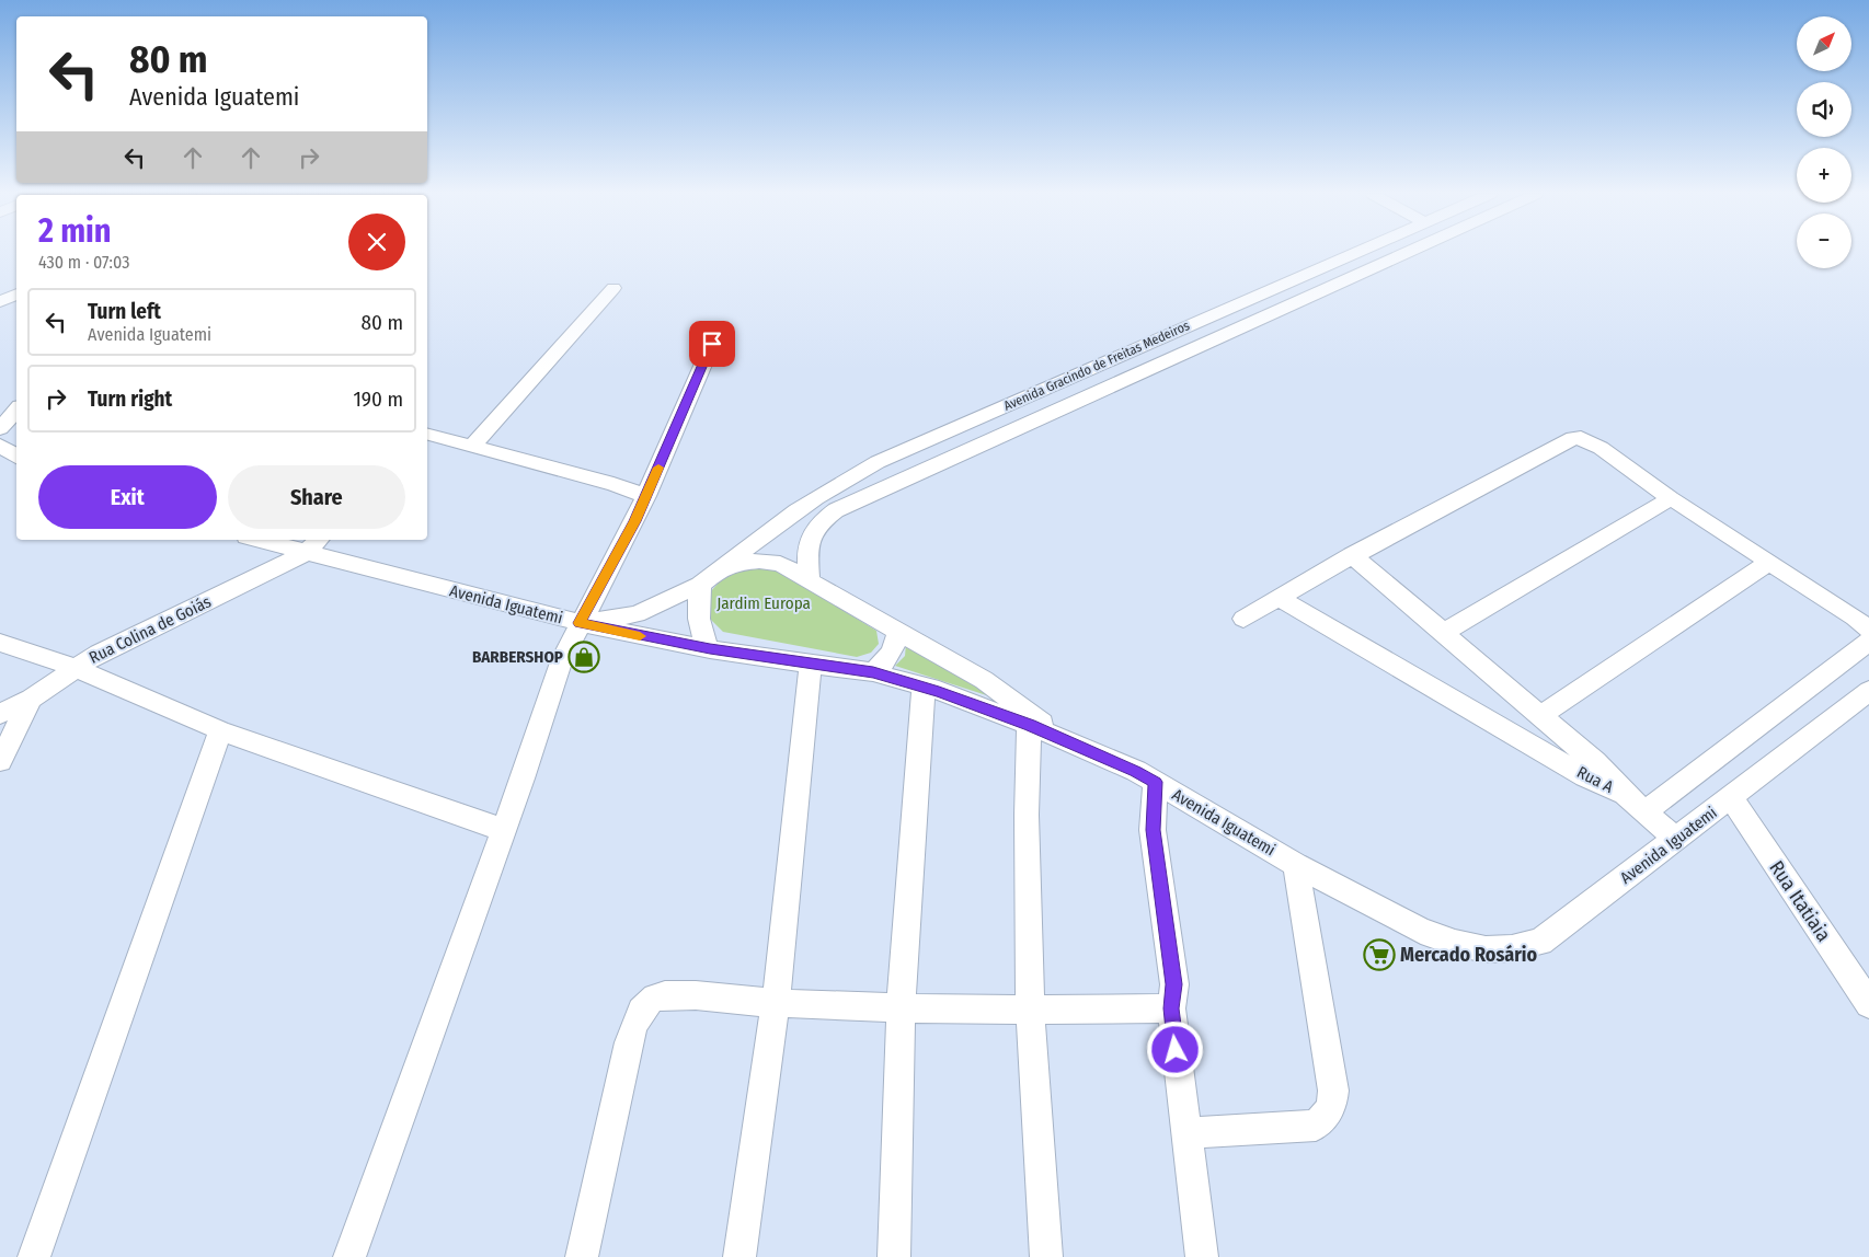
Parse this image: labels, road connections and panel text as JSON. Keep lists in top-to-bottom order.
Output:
{
  "streets": {
    "street": [
      "Avenida Gracindo de Freitas Medeiros",
      "Avenida Iguatemi",
      "Rua Colina de Goiás",
      "Rua A",
      "Rua Itatiaia"
    ]
  },
  "crossings": [
    ["Avenida Gracindo de Freitas Medeiros", "Avenida Iguatemi"],
    ["Avenida Iguatemi", "Rua Colina de Goiás"],
    ["Avenida Iguatemi", "Rua Itatiaia"]
  ],
  "parks": ["Jardim Europa"],
  "places": {
    "shop": ["BARBERSHOP"],
    "supermarket": ["Mercado Rosário"]
  },
  "north": "top right",
  "page": {
    "map_buttons": ["+", "−"],
    "turn": ["80 m", "Avenida Iguatemi"],
    "heading": ["2 min", "430 m · 07:03"],
    "list": [
      {
        "name": "Turn left",
        "note": "Avenida Iguatemi",
        "value": "80 m"
      },
      {
        "name": "Turn right",
        "value": "190 m"
      }
    ],
    "buttons": ["Exit", "Share"]
  }
}
